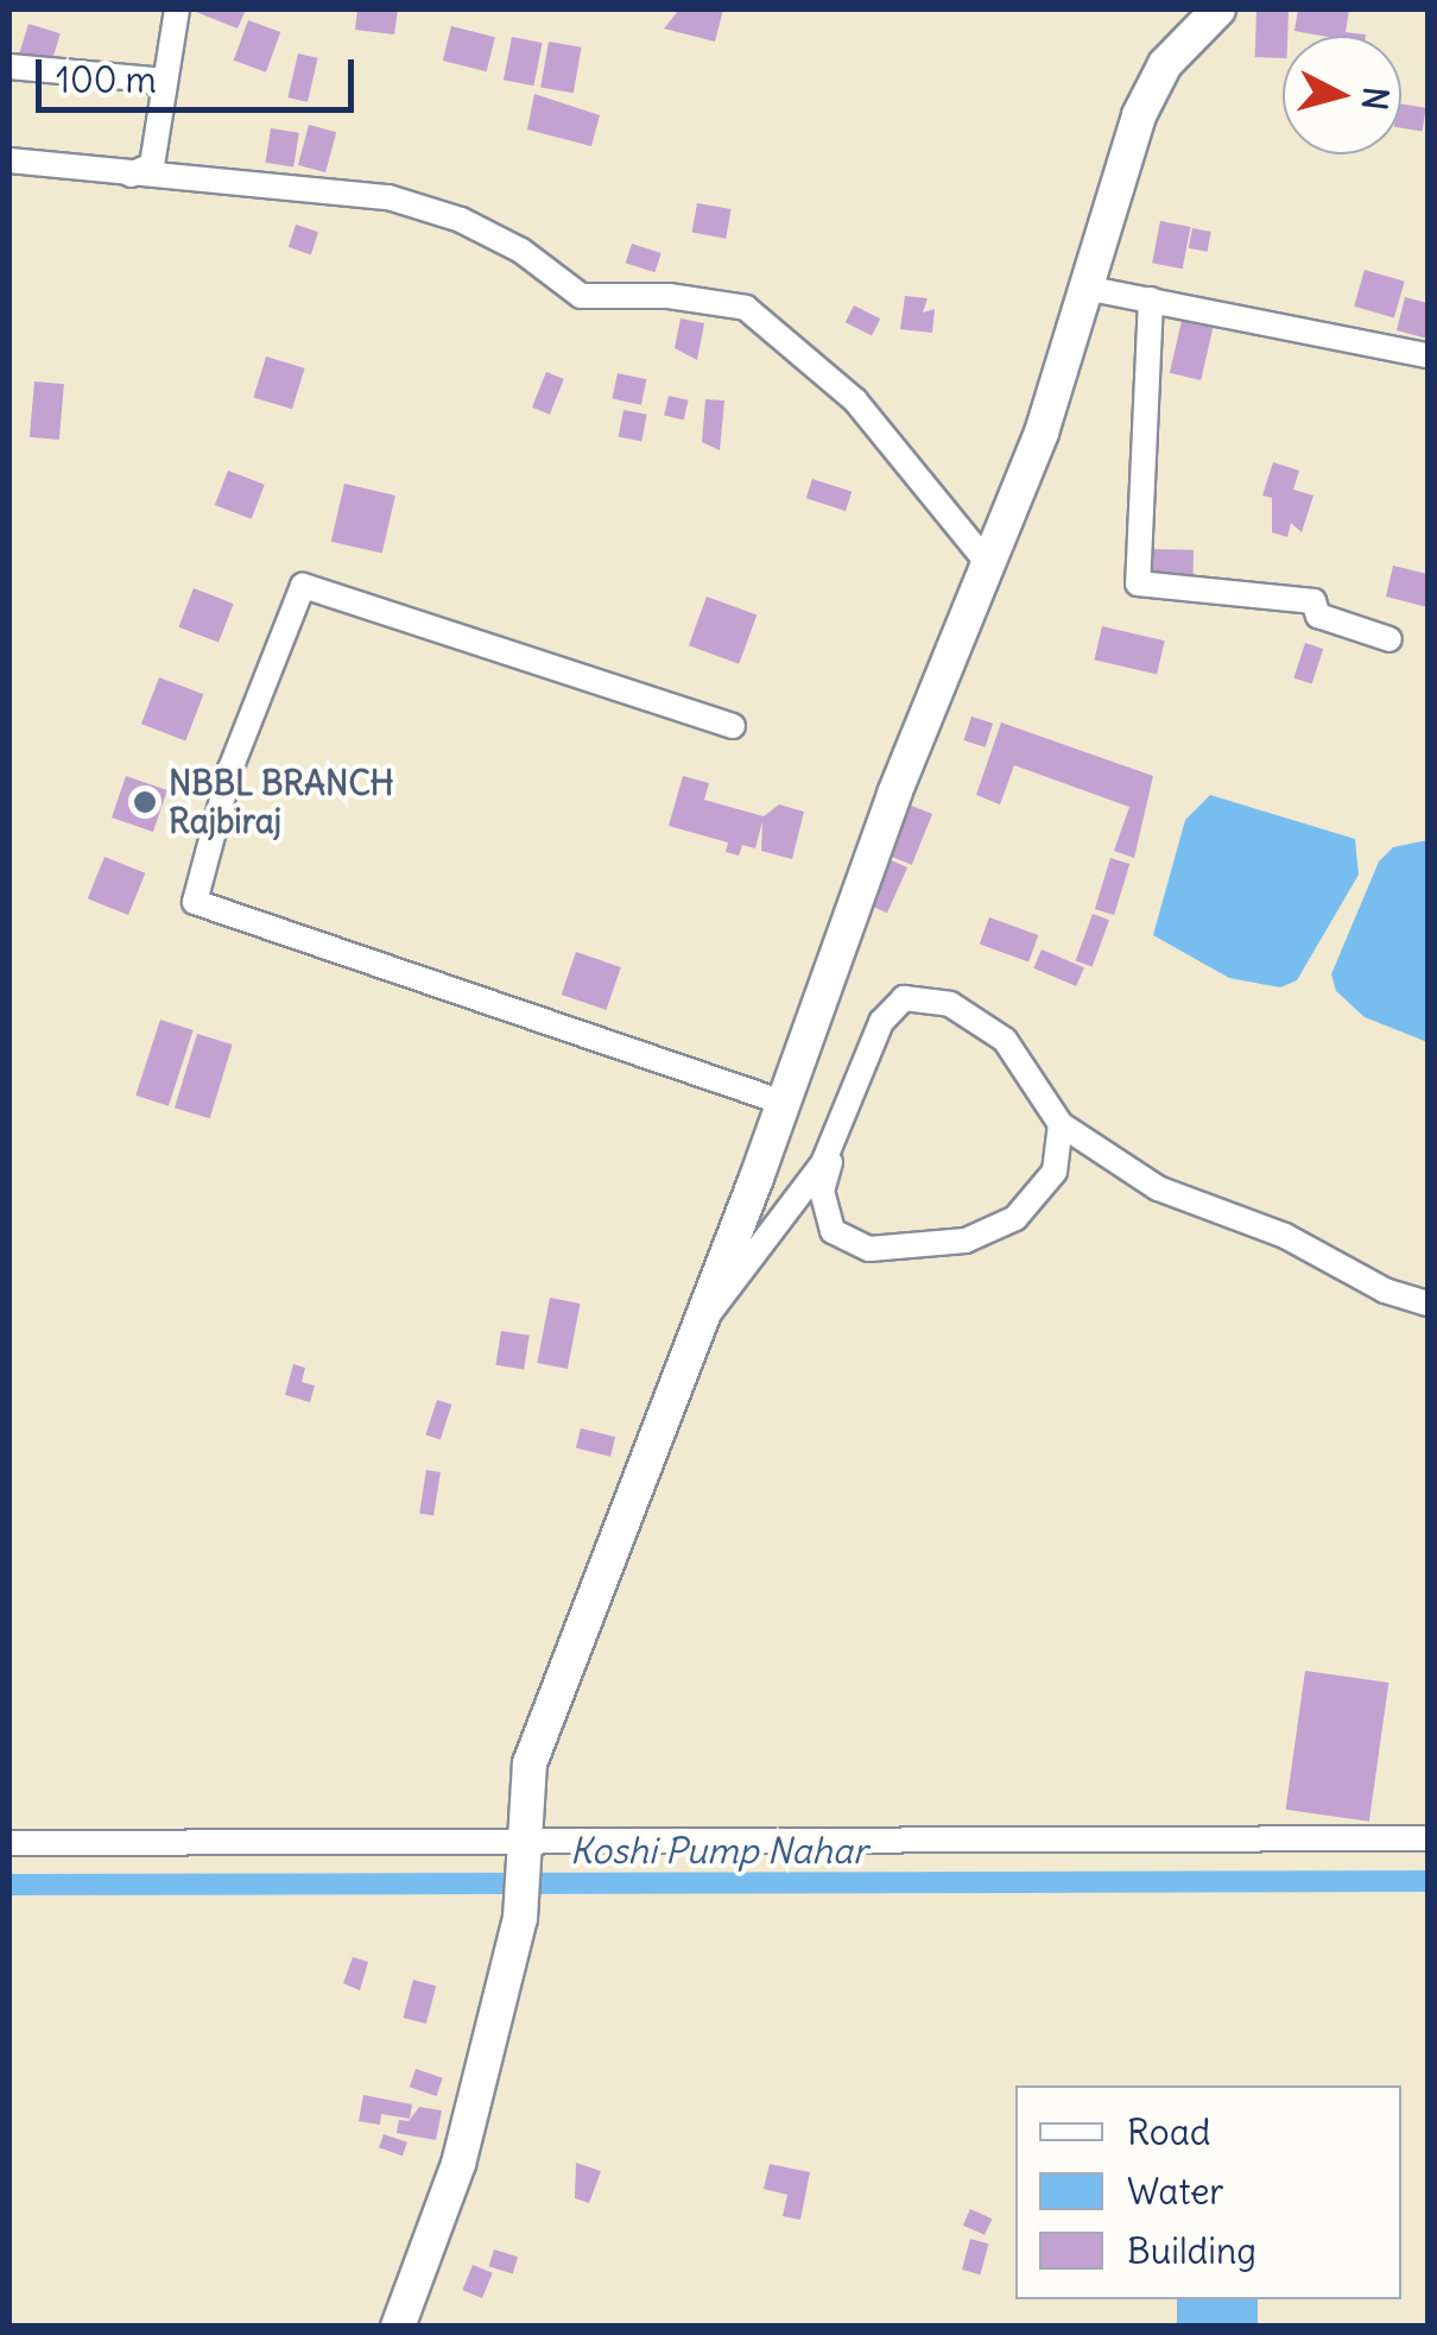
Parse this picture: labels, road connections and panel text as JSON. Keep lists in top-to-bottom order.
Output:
{
  "water": ["Koshi Pump Nahar"],
  "places": ["NBBL BRANCH Rajbiraj"],
  "legend": ["Road", "Water", "Building"],
  "scale_bar": "100 m",
  "north": "right"
}
